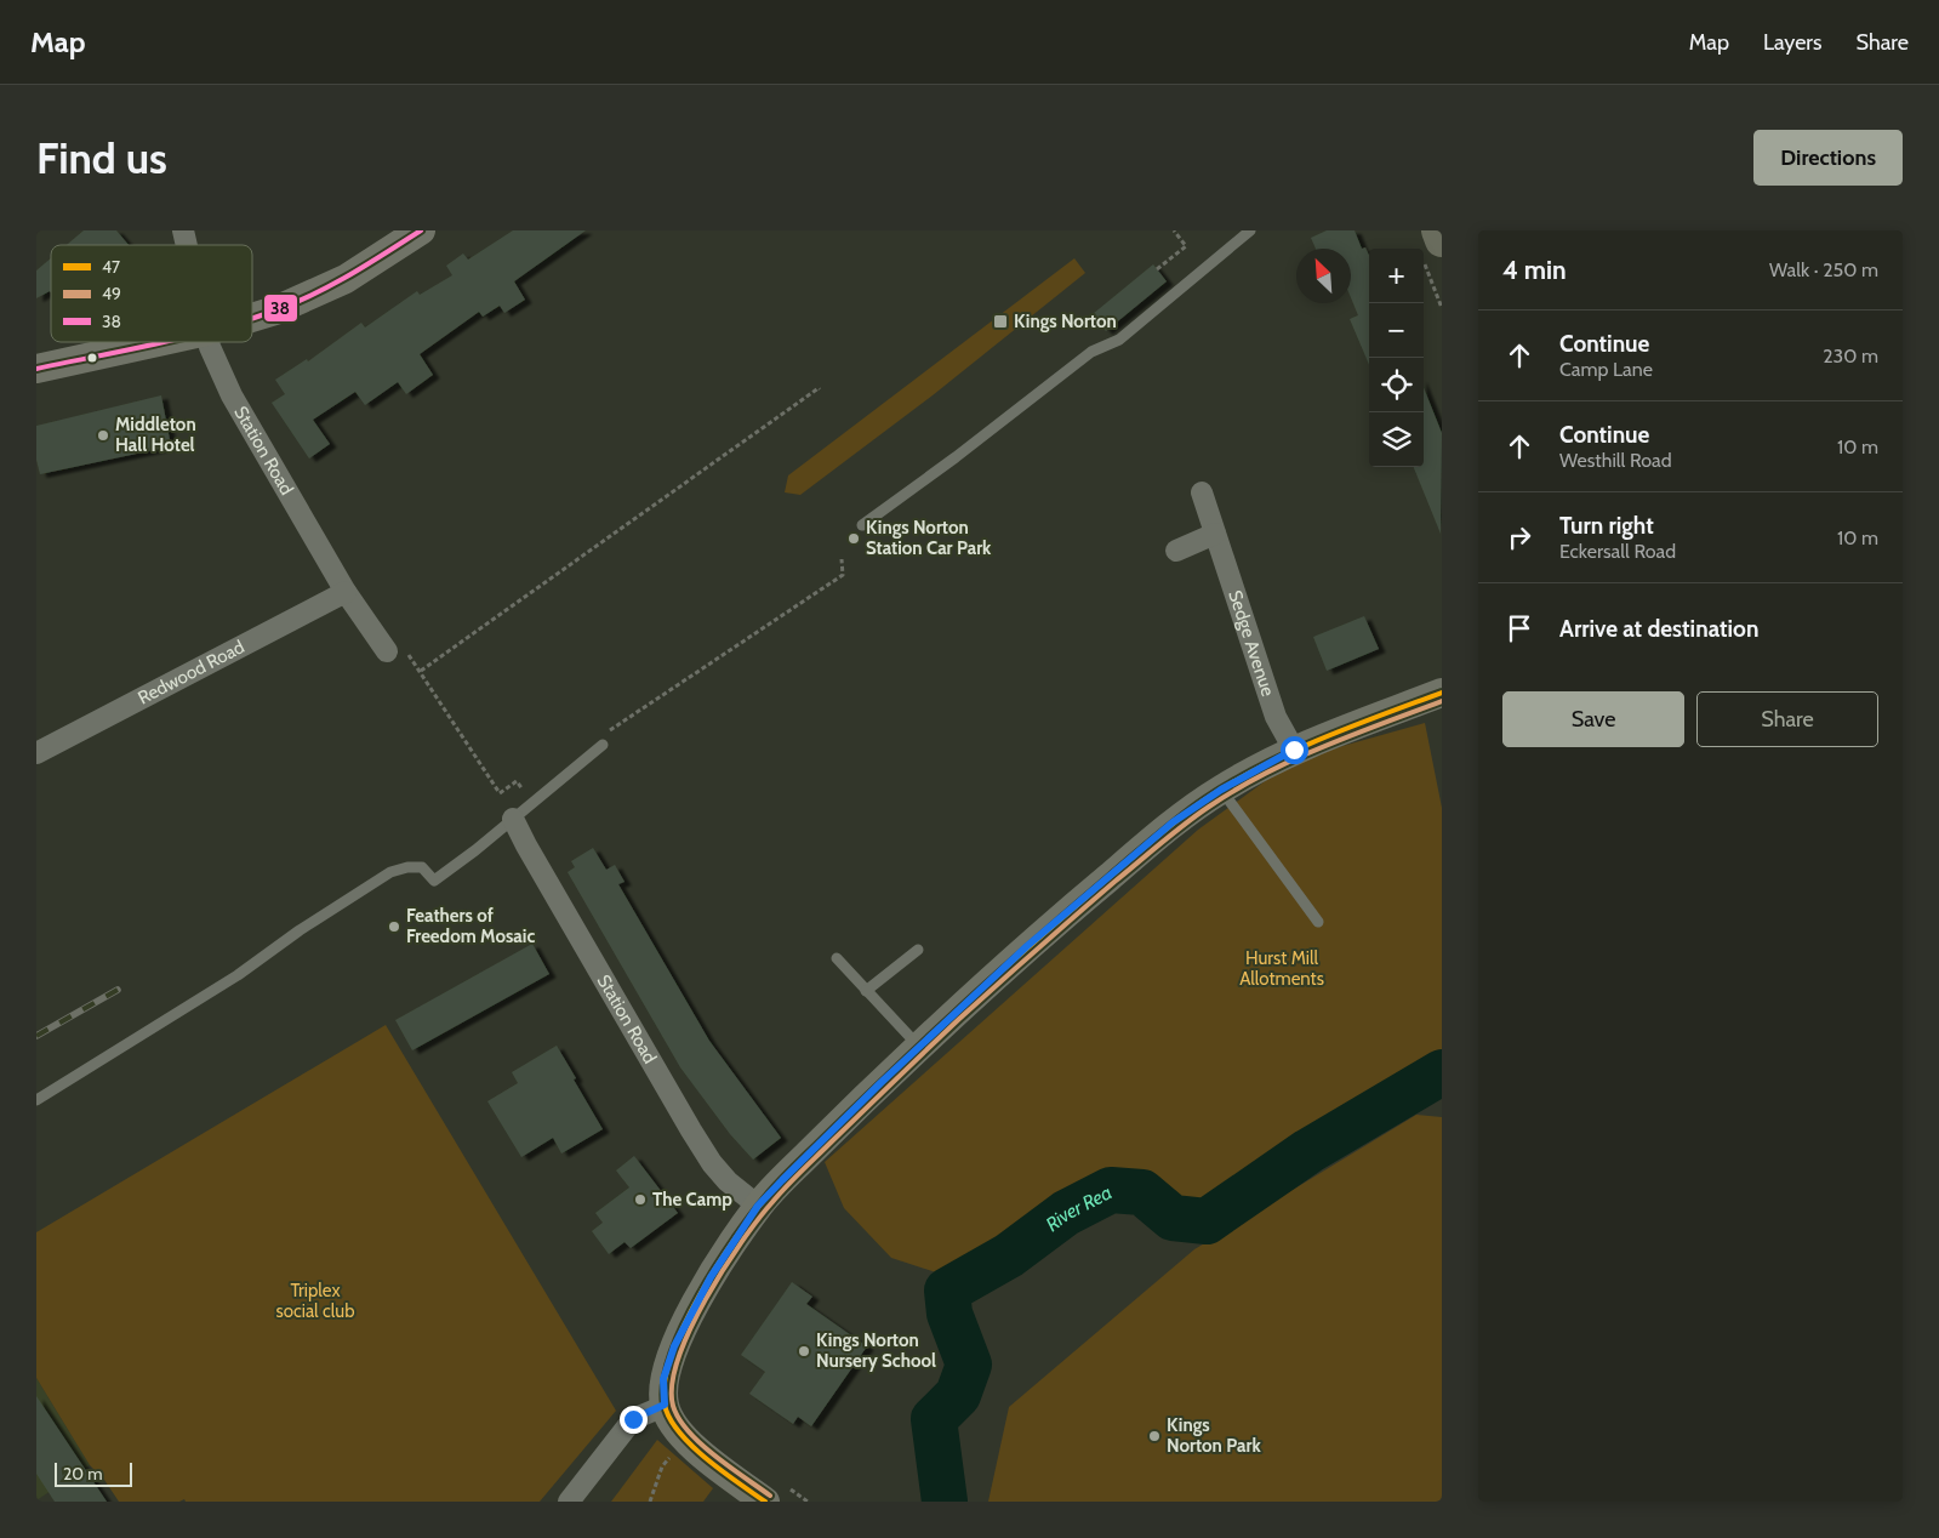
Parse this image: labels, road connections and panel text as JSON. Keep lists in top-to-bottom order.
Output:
{
  "streets": {
    "street": ["Station Road", "Sedge Avenue", "Redwood Road"]
  },
  "crossings": [
    ["Station Road", "Redwood Road"]
  ],
  "water": ["River Rea"],
  "parks": ["Hurst Mill Allotments", "Triplex social club"],
  "places": {
    "transit": ["Kings Norton"],
    "other": [
      "Middleton Hall Hotel",
      "Kings Norton Station Car Park",
      "Feathers of Freedom Mosaic",
      "The Camp",
      "Kings Norton Nursery School",
      "Kings Norton Park"
    ]
  },
  "lines": ["transit line 38", "transit line 47", "transit line 49"],
  "legend": ["47", "49", "38"],
  "scale_bar": "20 m",
  "north": "top left",
  "page": {
    "header": "Map",
    "nav": ["Map", "Layers", "Share"],
    "buttons": [
      "Directions",
      ["Save", "Share"]
    ],
    "title": "Find us",
    "heading": ["4 min", "Walk · 250 m"],
    "map_buttons": ["+", "−"],
    "list": [
      ["Continue", "Camp Lane", "230 m"],
      ["Continue", "Westhill Road", "10 m"],
      ["Turn right", "Eckersall Road", "10 m"],
      "Arrive at destination"
    ],
    "scale": "20 m"
  }
}
